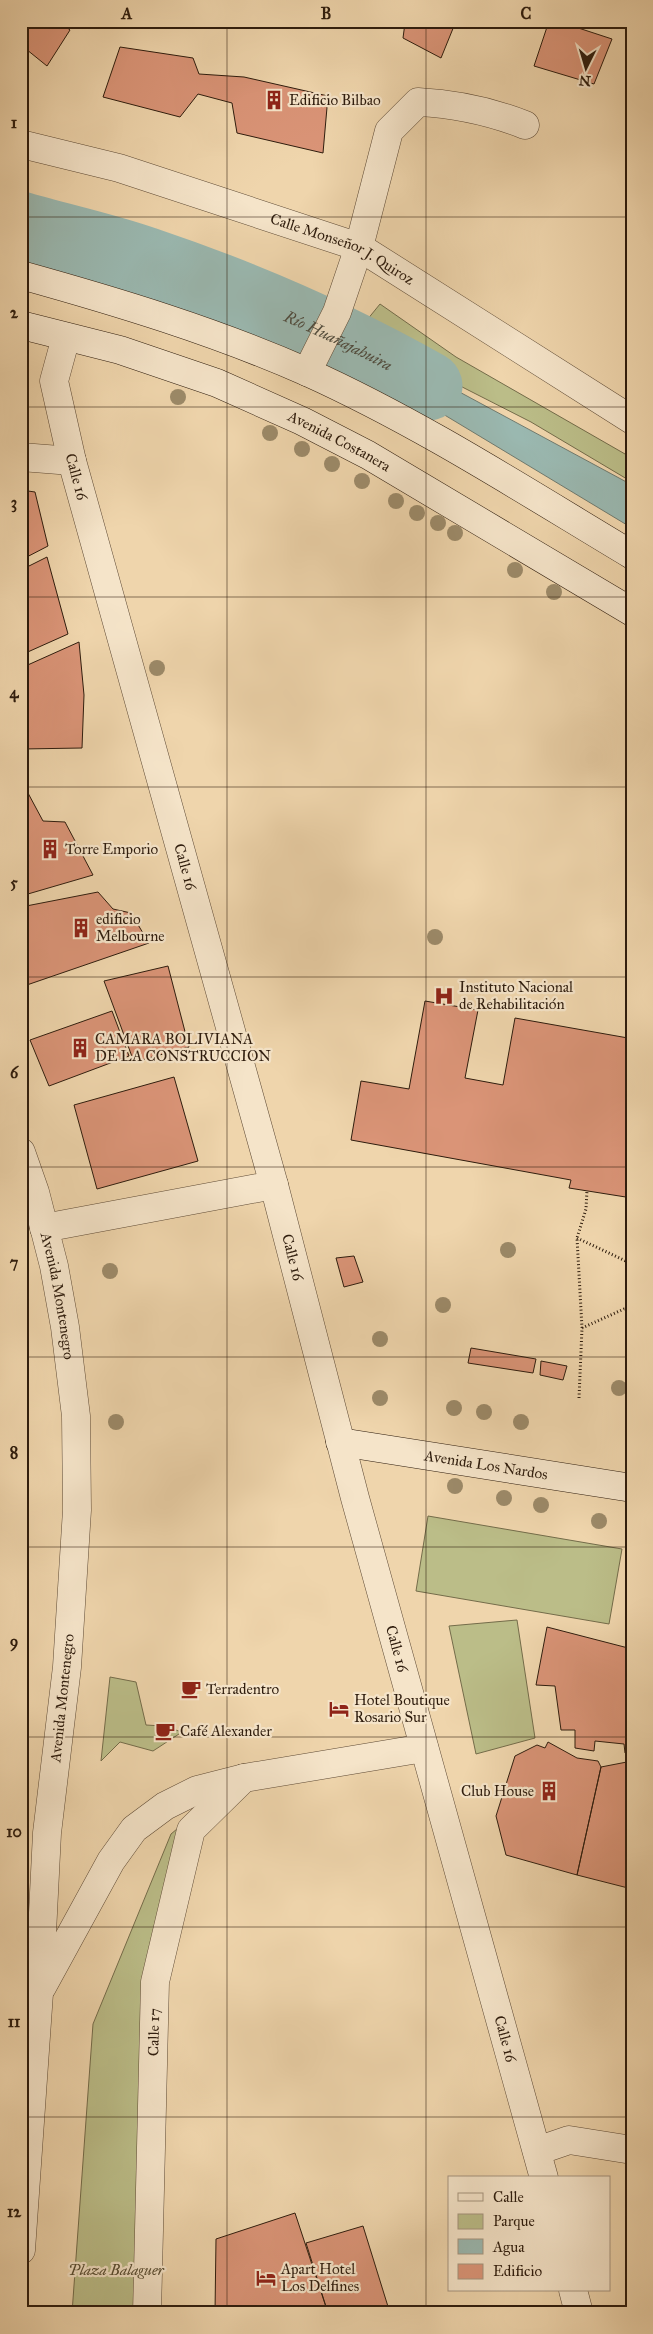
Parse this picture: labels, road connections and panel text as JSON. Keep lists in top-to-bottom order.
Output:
{
  "streets": {
    "street": [
      "Calle Monseñor J. Quiroz",
      "Avenida Costanera",
      "Calle 16",
      "Avenida Montenegro",
      "Avenida Los Nardos",
      "Calle 17"
    ]
  },
  "crossings": [
    ["Avenida Costanera", "Calle 16"],
    ["Calle 16", "Avenida Los Nardos"]
  ],
  "water": ["Río Huañajahuira"],
  "parks": ["Plaza Balaguer"],
  "places": {
    "building": [
      "Edificio Bilbao",
      "Torre Emporio",
      "edificio Melbourne",
      "CAMARA BOLIVIANA DE LA CONSTRUCCION",
      "Club House"
    ],
    "hospital": ["Instituto Nacional de Rehabilitación"],
    "cafe": ["Terradentro", "Café Alexander"],
    "hotel": ["Hotel Boutique Rosario Sur", "Apart Hotel Los Delfines"]
  },
  "legend": [
    "Calle",
    "Parque",
    "Agua",
    "Edificio"
  ],
  "north": "bottom",
  "grid": {
    "columns": ["A", "B", "C"],
    "rows": [
      "1",
      "2",
      "3",
      "4",
      "5",
      "6",
      "7",
      "8",
      "9",
      "10",
      "11",
      "12"
    ]
  }
}
